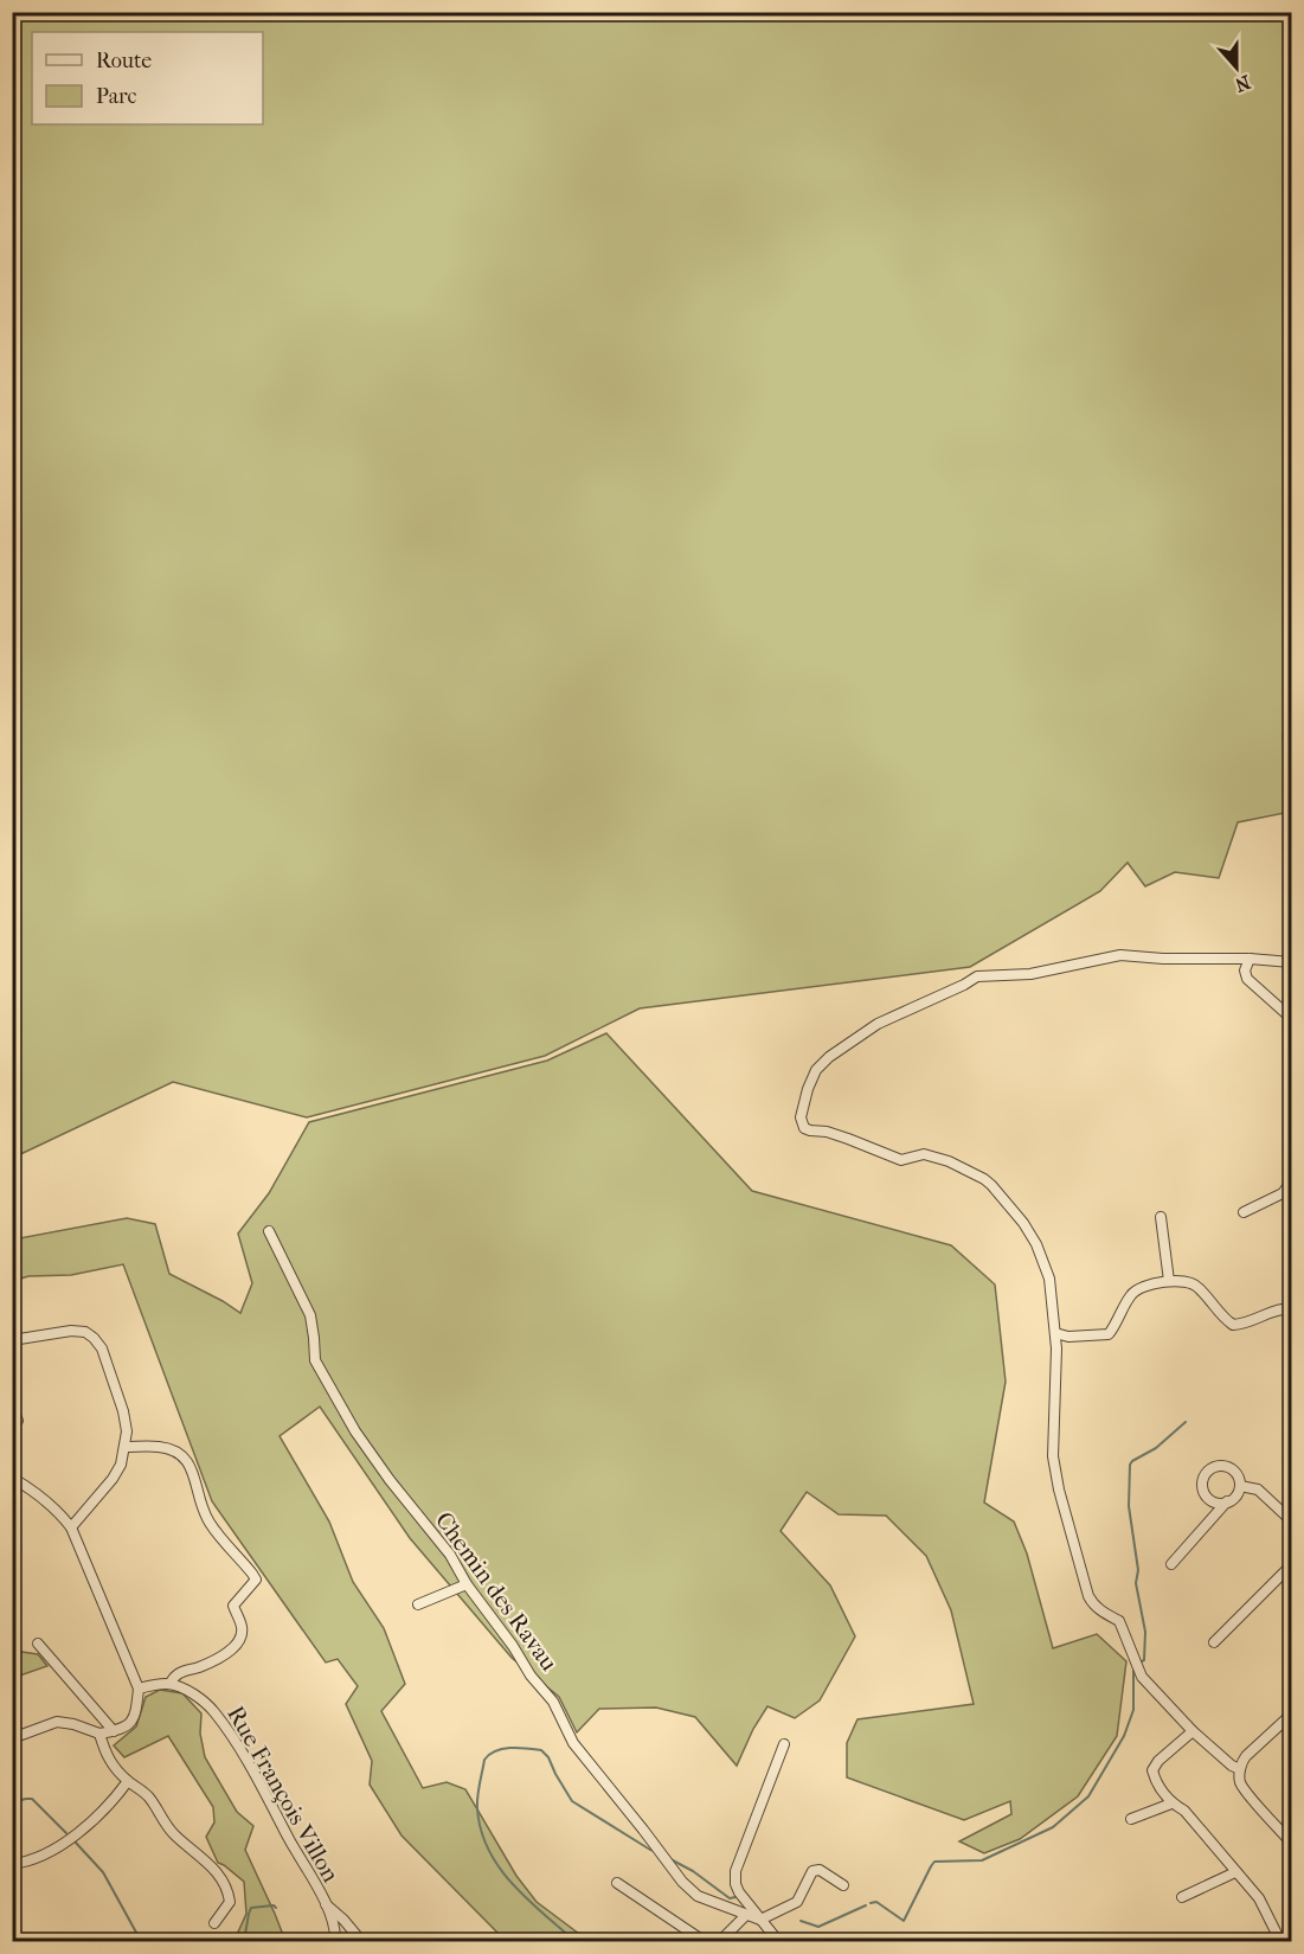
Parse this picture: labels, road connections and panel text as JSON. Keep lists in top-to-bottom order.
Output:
{
  "streets": {
    "street": ["Chemin des Ravau", "Rue François Villon"]
  },
  "legend": ["Route", "Parc"],
  "north": "bottom"
}
